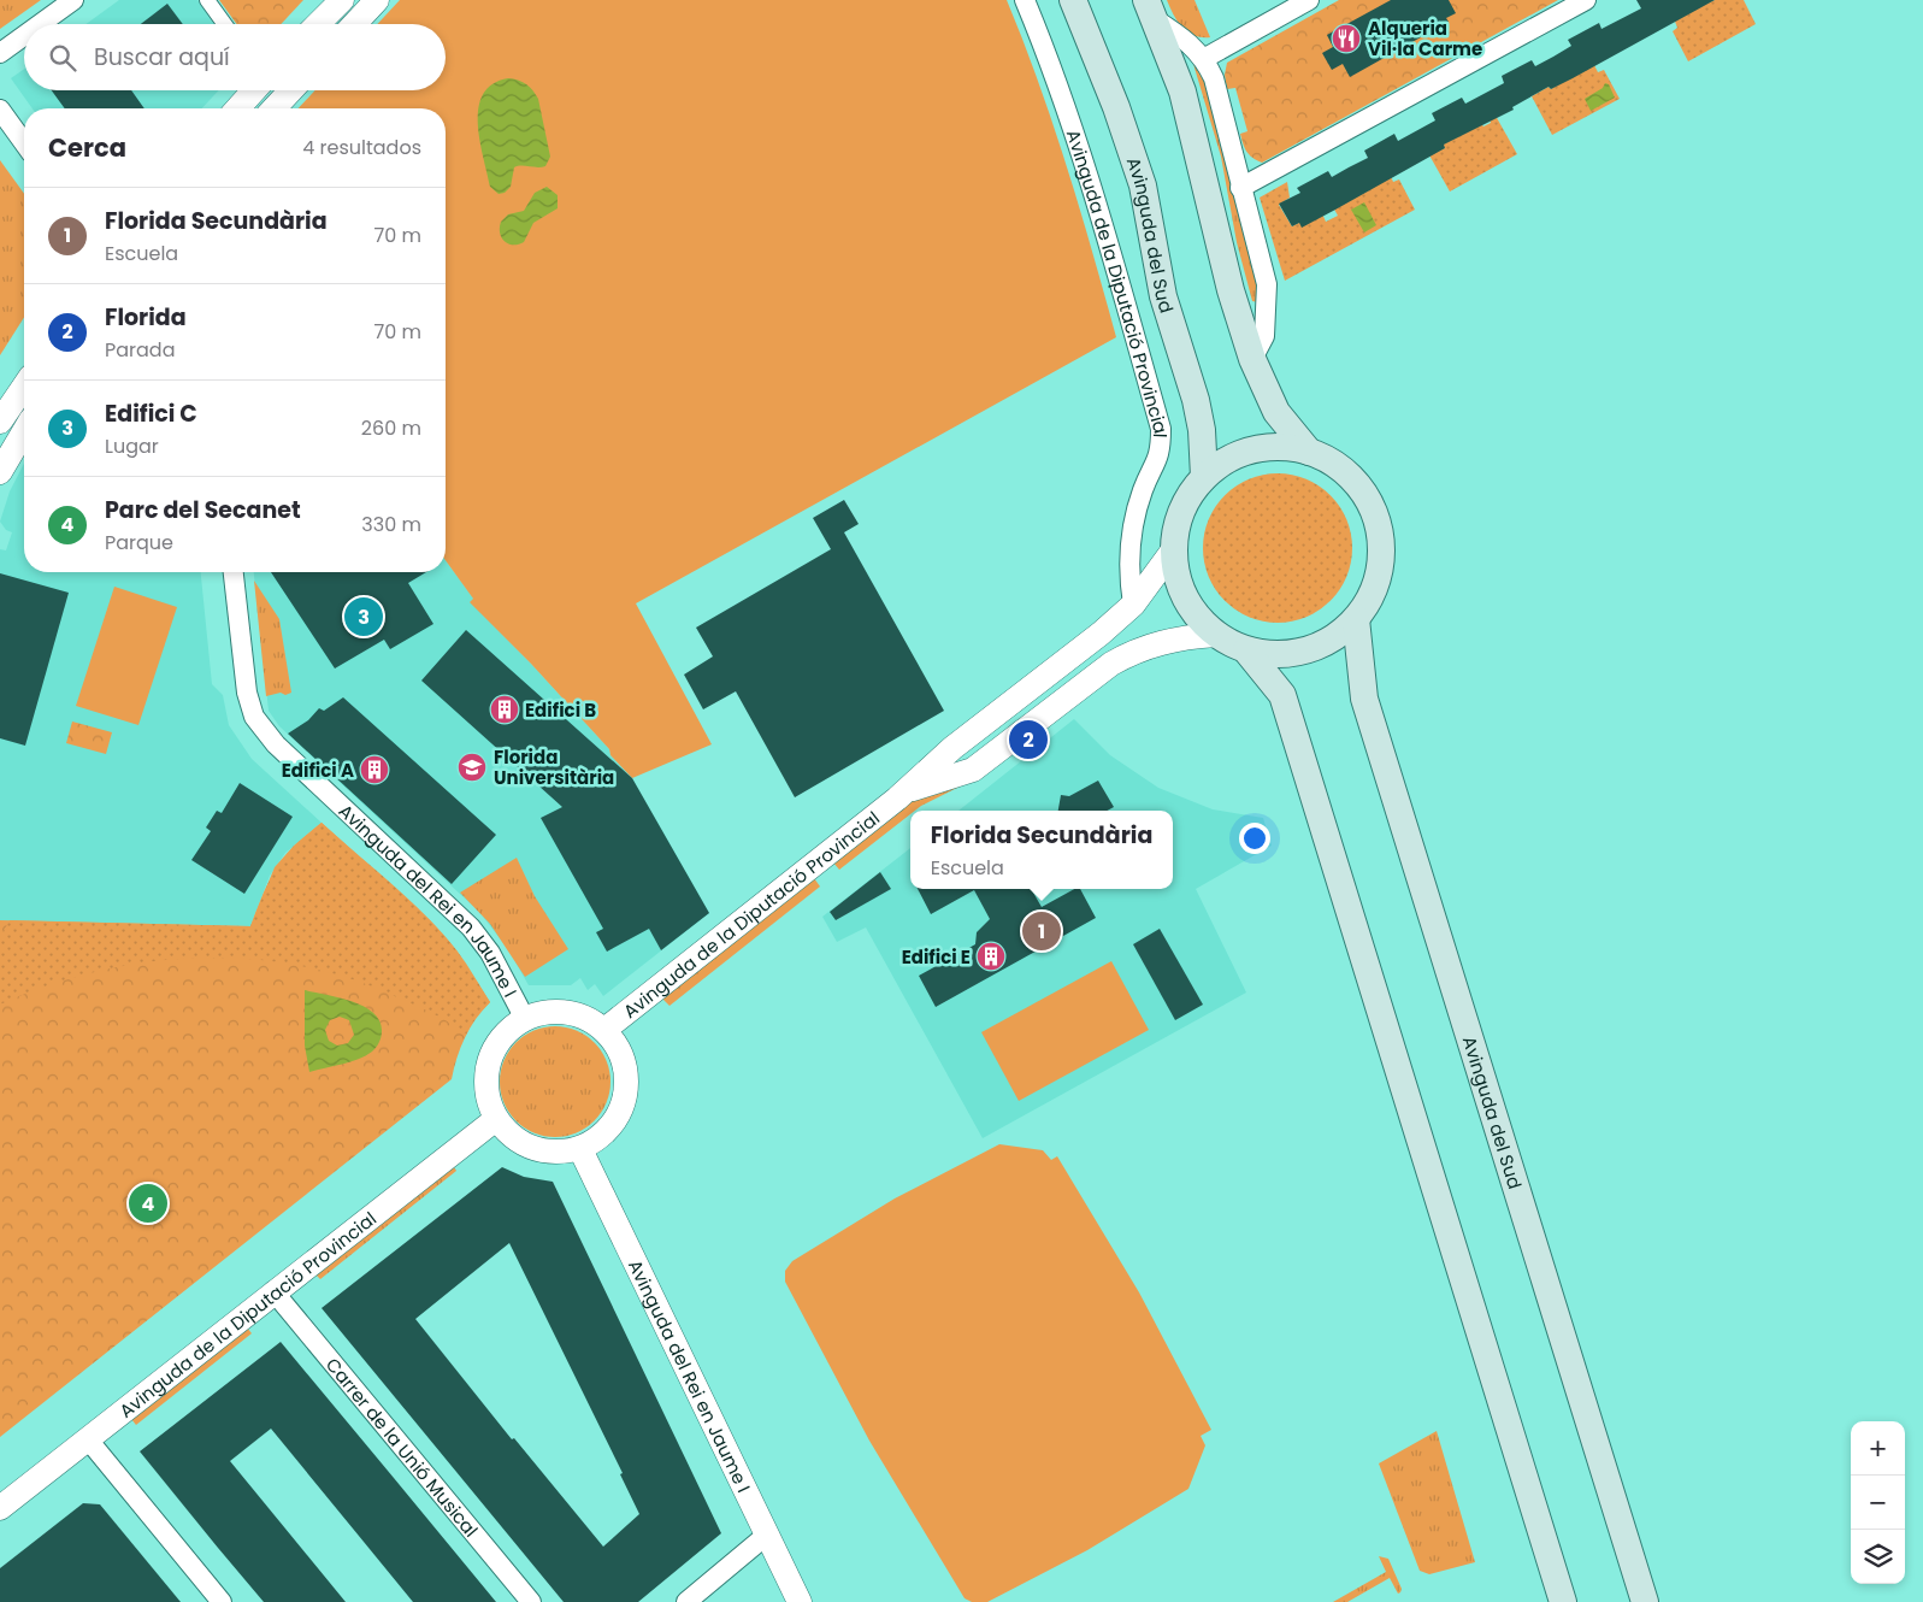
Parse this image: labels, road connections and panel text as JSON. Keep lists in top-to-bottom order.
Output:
{
  "streets": {
    "main road": ["Avinguda del Sud"],
    "street": ["Avinguda de la Diputació Provincial", "Avinguda del Rei en Jaume I", "Carrer de la Unió Musical"]
  },
  "crossings": [
    ["Avinguda del Sud", "Avinguda de la Diputació Provincial"],
    ["Avinguda de la Diputació Provincial", "Avinguda del Rei en Jaume I"],
    ["Avinguda de la Diputació Provincial", "Carrer de la Unió Musical"]
  ],
  "places": {
    "restaurant": ["Alqueria Vil·la Carme"],
    "building": ["Edifici B", "Edifici A", "Edifici E"],
    "school or university": ["Florida Universitària"]
  },
  "page": {
    "search": "Buscar aquí",
    "heading": ["Cerca", "4 resultados"],
    "list": [
      {
        "mark": "1",
        "name": "Florida Secundària",
        "note": "Escuela",
        "value": "70 m"
      },
      {
        "mark": "2",
        "name": "Florida",
        "note": "Parada",
        "value": "70 m"
      },
      {
        "mark": "3",
        "name": "Edifici C",
        "note": "Lugar",
        "value": "260 m"
      },
      {
        "mark": "4",
        "name": "Parc del Secanet",
        "note": "Parque",
        "value": "330 m"
      }
    ],
    "pins": [
      "3",
      "2",
      "1",
      "4"
    ],
    "popup": ["Florida Secundària", "Escuela"],
    "map_buttons": ["+", "−"]
  }
}
